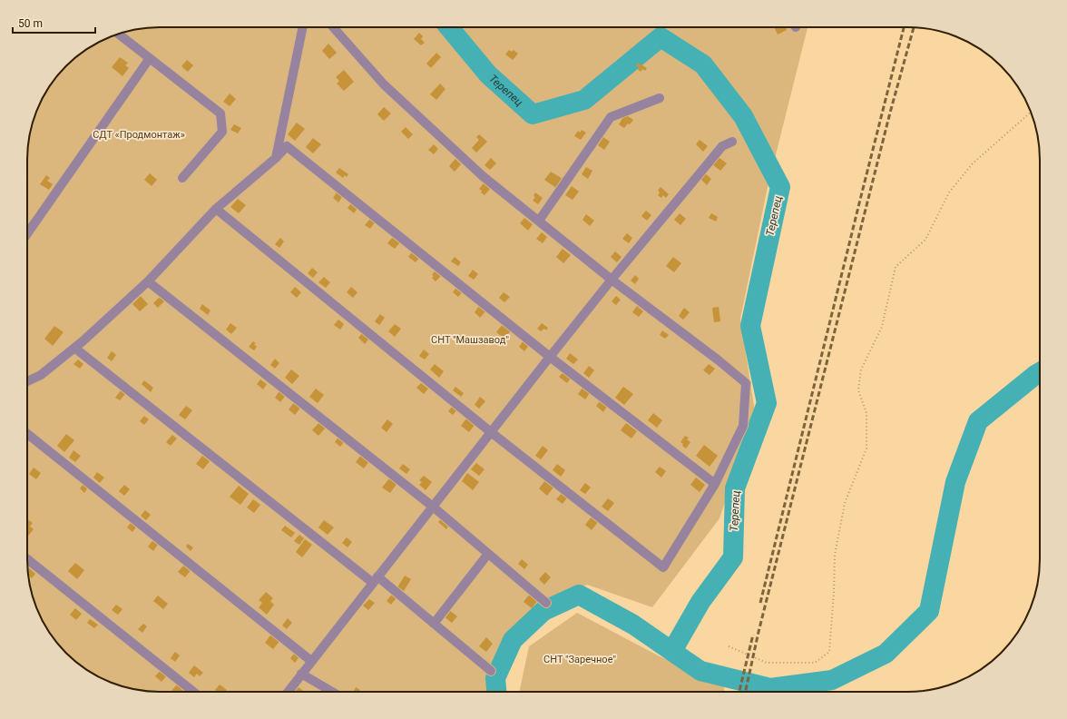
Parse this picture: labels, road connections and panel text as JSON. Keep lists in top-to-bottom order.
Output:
{
  "water": ["Терепец"],
  "parks": ["СДТ «Продмонтаж»", "СНТ \"Машзавод\"", "СНТ \"Заречное\""],
  "scale_bar": "50 m"
}
